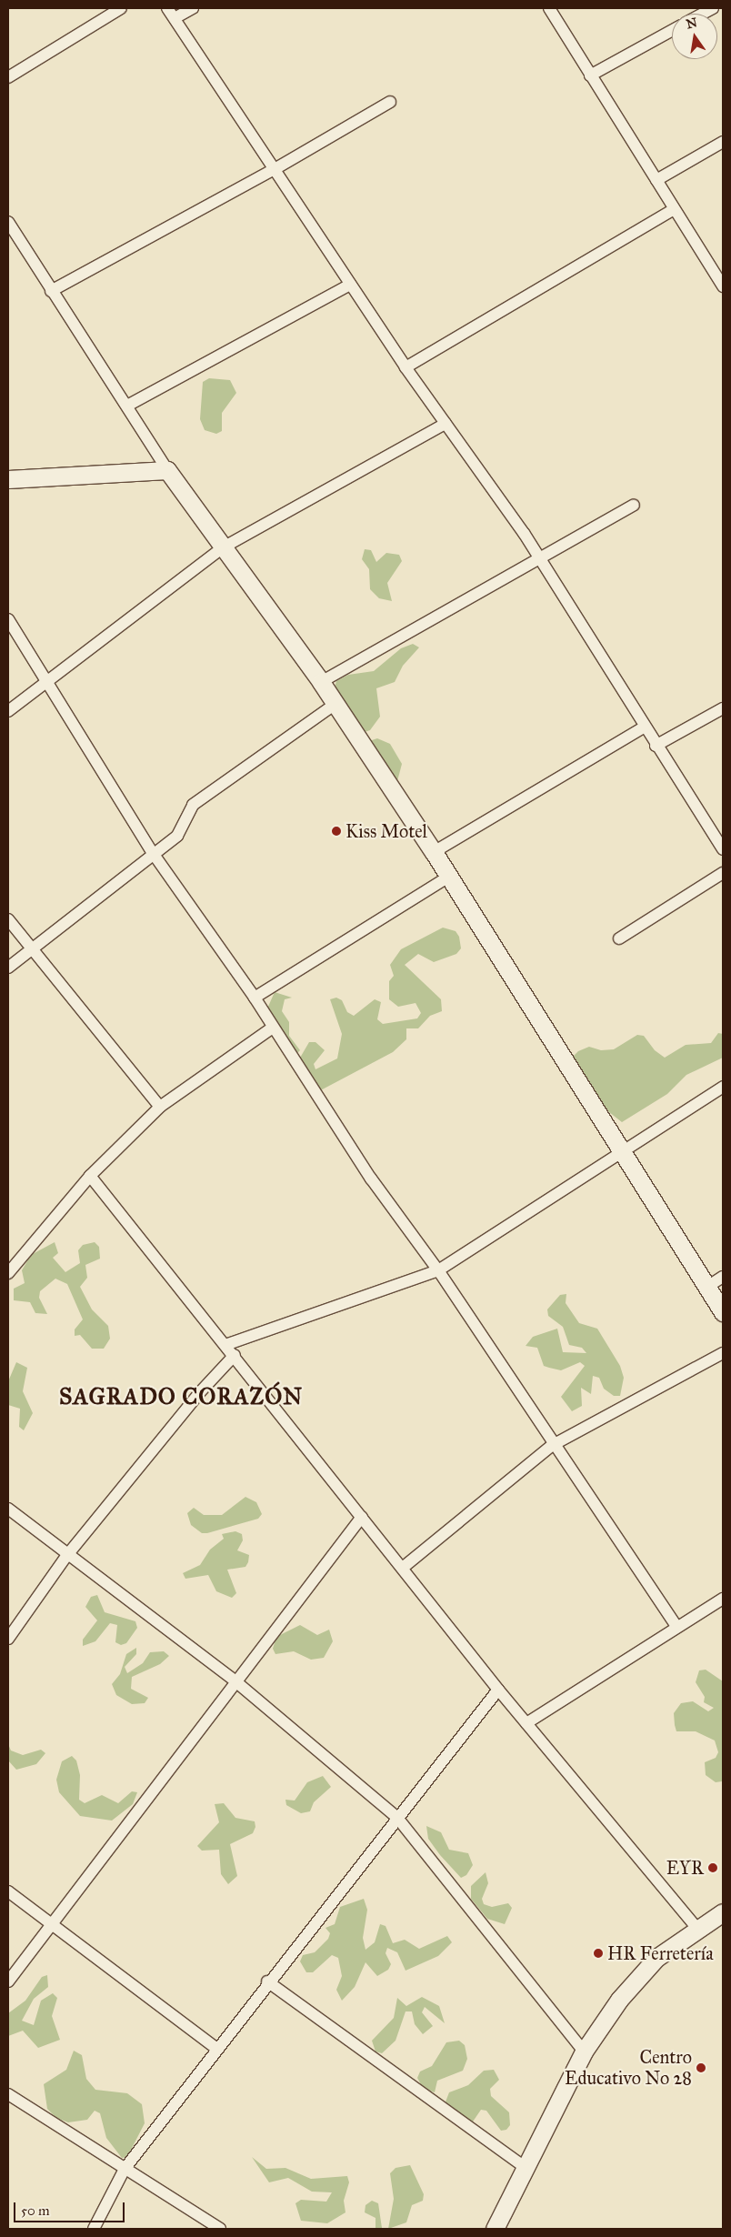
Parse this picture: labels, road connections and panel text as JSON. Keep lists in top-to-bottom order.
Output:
{
  "districts": ["SAGRADO CORAZÓN"],
  "places": [
    "Kiss Motel",
    "EYR",
    "HR Ferretería",
    "Centro Educativo No 28"
  ],
  "scale_bar": "50 m",
  "north": "top"
}
